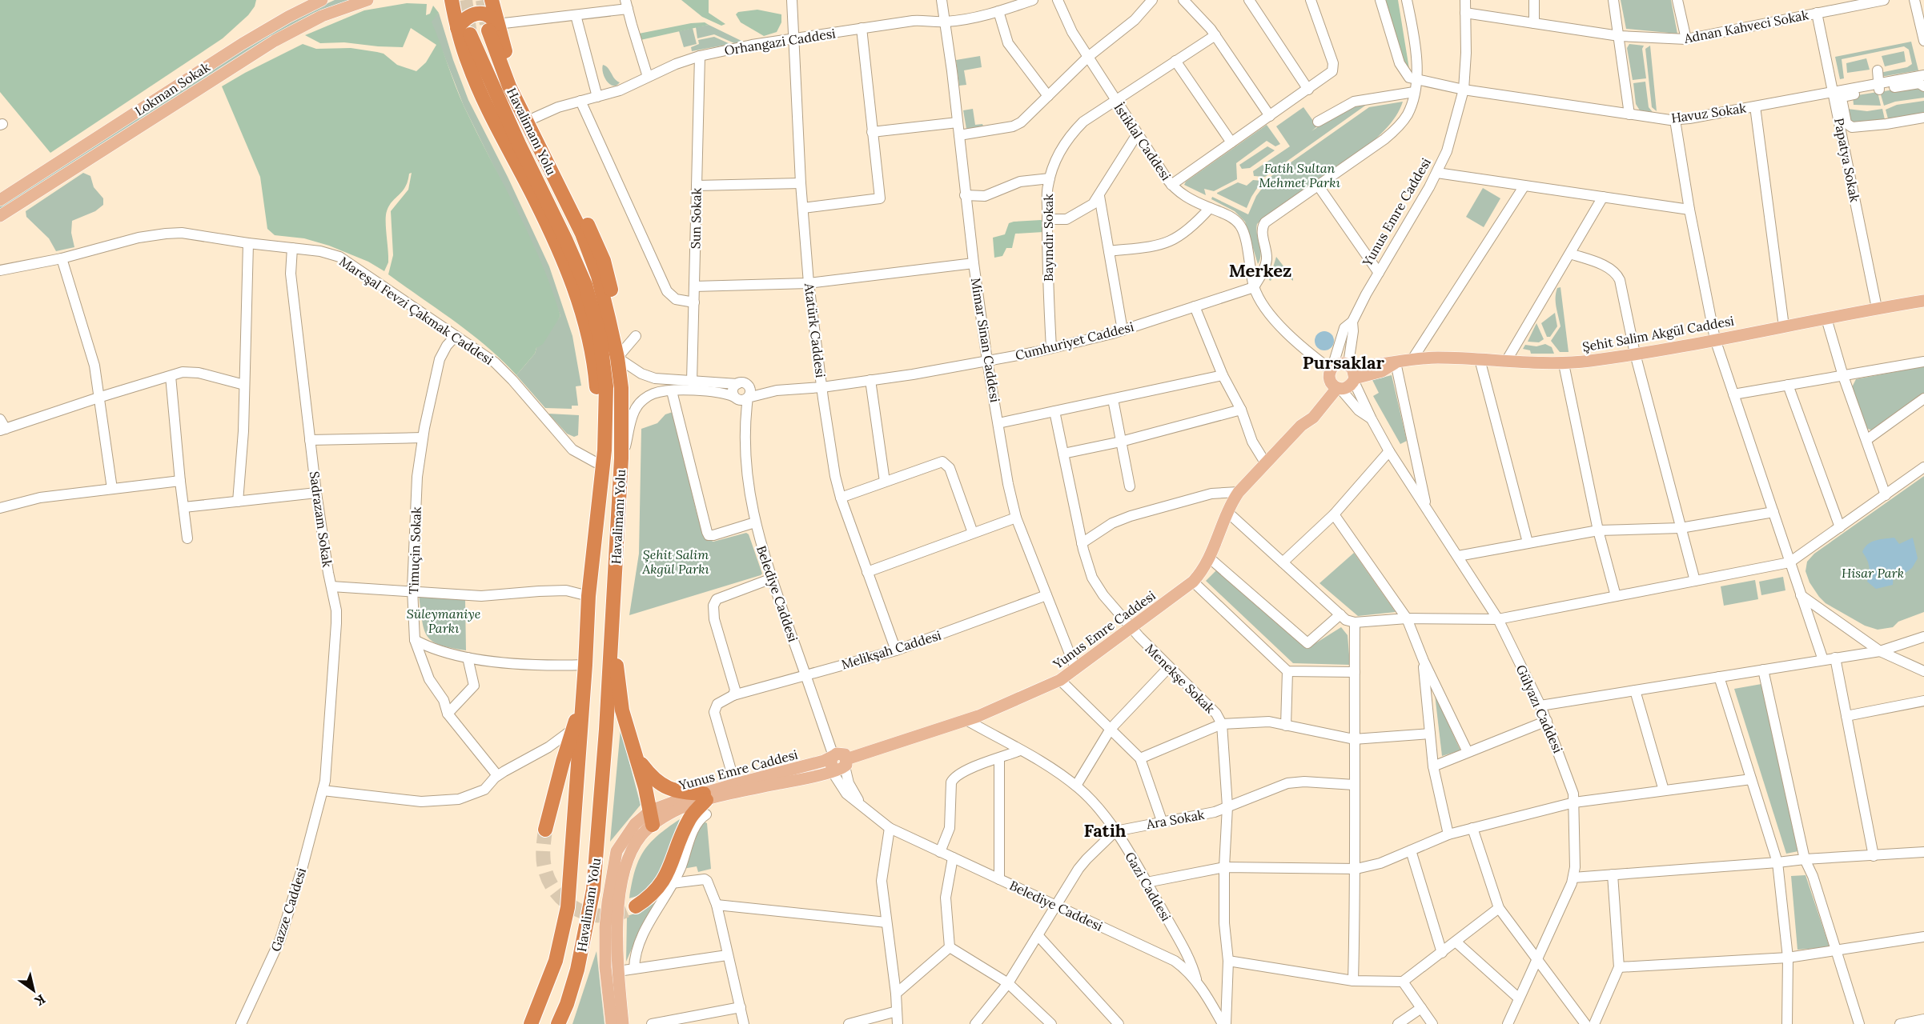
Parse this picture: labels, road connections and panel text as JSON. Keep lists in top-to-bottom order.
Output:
{
  "streets": {
    "highway": ["Havalimanı Yolu"],
    "main road": ["Lokman Sokak", "Yunus Emre Caddesi", "Şehit Salim Akgül Caddesi"],
    "street": [
      "Adnan Kahveci Sokak",
      "Orhangazi Caddesi",
      "Havuz Sokak",
      "İstiklal Caddesi",
      "Papatya Sokak",
      "Sun Sokak",
      "Bayındır Sokak",
      "Mareşal Fevzi Çakmak Caddesi",
      "Atatürk Caddesi",
      "Mimar Sinan Caddesi",
      "Cumhuriyet Caddesi",
      "Sadrazam Sokak",
      "Timuçin Sokak",
      "Belediye Caddesi",
      "Melikşah Caddesi",
      "Menekşe Sokak",
      "Gülyazı Caddesi",
      "Ara Sokak",
      "Gazi Caddesi",
      "Gazze Caddesi"
    ]
  },
  "crossings": [
    ["Adnan Kahveci Sokak", "Papatya Sokak"],
    ["Adnan Kahveci Sokak", "Yunus Emre Caddesi"],
    ["Orhangazi Caddesi", "Sun Sokak"],
    ["Orhangazi Caddesi", "Atatürk Caddesi"],
    ["Orhangazi Caddesi", "Mimar Sinan Caddesi"],
    ["Havuz Sokak", "Papatya Sokak"],
    ["Havuz Sokak", "Yunus Emre Caddesi"],
    ["İstiklal Caddesi", "Yunus Emre Caddesi"],
    ["İstiklal Caddesi", "Bayındır Sokak"],
    ["İstiklal Caddesi", "Cumhuriyet Caddesi"],
    ["İstiklal Caddesi", "Gülyazı Caddesi"],
    ["Papatya Sokak", "Şehit Salim Akgül Caddesi"],
    ["Yunus Emre Caddesi", "Mimar Sinan Caddesi"],
    ["Yunus Emre Caddesi", "Belediye Caddesi"],
    ["Yunus Emre Caddesi", "Menekşe Sokak"],
    ["Yunus Emre Caddesi", "Gazi Caddesi"],
    ["Bayındır Sokak", "Cumhuriyet Caddesi"],
    ["Mareşal Fevzi Çakmak Caddesi", "Sadrazam Sokak"],
    ["Mareşal Fevzi Çakmak Caddesi", "Timuçin Sokak"],
    ["Atatürk Caddesi", "Cumhuriyet Caddesi"],
    ["Atatürk Caddesi", "Melikşah Caddesi"],
    ["Mimar Sinan Caddesi", "Cumhuriyet Caddesi"],
    ["Mimar Sinan Caddesi", "Melikşah Caddesi"],
    ["Sadrazam Sokak", "Gazze Caddesi"],
    ["Belediye Caddesi", "Melikşah Caddesi"],
    ["Belediye Caddesi", "Menekşe Sokak"],
    ["Belediye Caddesi", "Gazi Caddesi"],
    ["Menekşe Sokak", "Ara Sokak"],
    ["Ara Sokak", "Gazi Caddesi"]
  ],
  "districts": ["Merkez", "Pursaklar", "Fatih"],
  "parks": [
    "Fatih Sultan Mehmet Parkı",
    "Şehit Salim Akgül Parkı",
    "Hisar Park",
    "Süleymaniye Parkı"
  ],
  "north": "bottom right"
}
